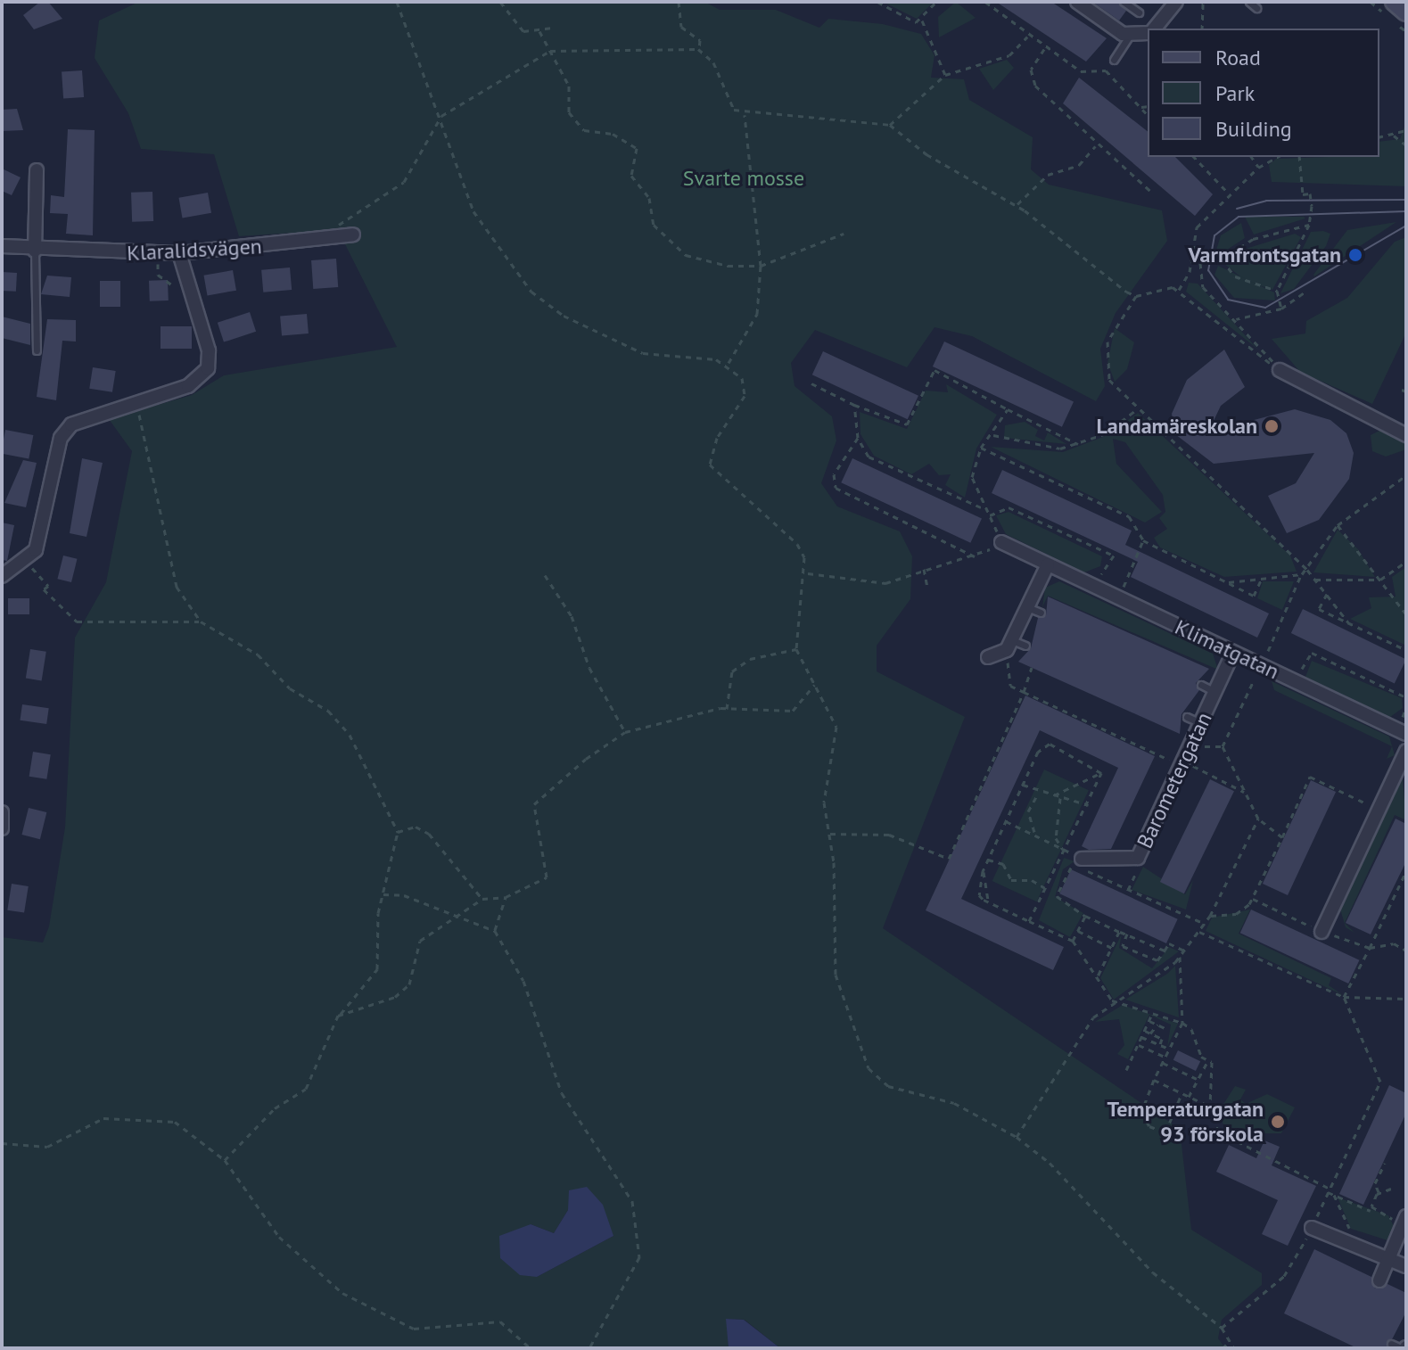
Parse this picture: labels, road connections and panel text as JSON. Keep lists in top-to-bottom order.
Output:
{
  "streets": {
    "street": ["Klaralidsvägen", "Klimatgatan", "Barometergatan"]
  },
  "crossings": [
    ["Klimatgatan", "Barometergatan"]
  ],
  "parks": ["Svarte mosse"],
  "places": ["Varmfrontsgatan", "Landamäreskolan", "Temperaturgatan 93 förskola"],
  "legend": ["Road", "Park", "Building"]
}
